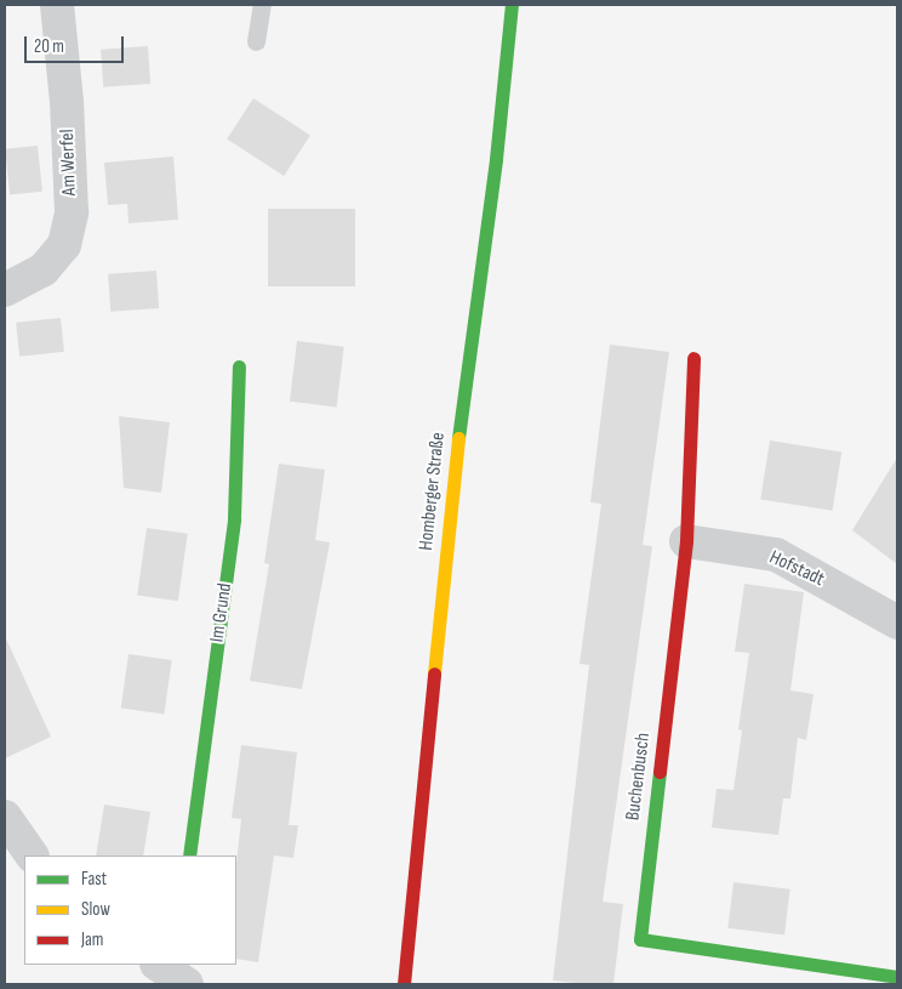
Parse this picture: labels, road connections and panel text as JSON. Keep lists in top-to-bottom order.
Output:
{
  "streets": {
    "street": [
      "Am Werfel",
      "Homberger Straße",
      "Hofstadt",
      "Im Grund",
      "Buchenbusch"
    ]
  },
  "crossings": [
    ["Hofstadt", "Buchenbusch"]
  ],
  "legend": ["Fast", "Slow", "Jam"],
  "scale_bar": "20 m"
}
